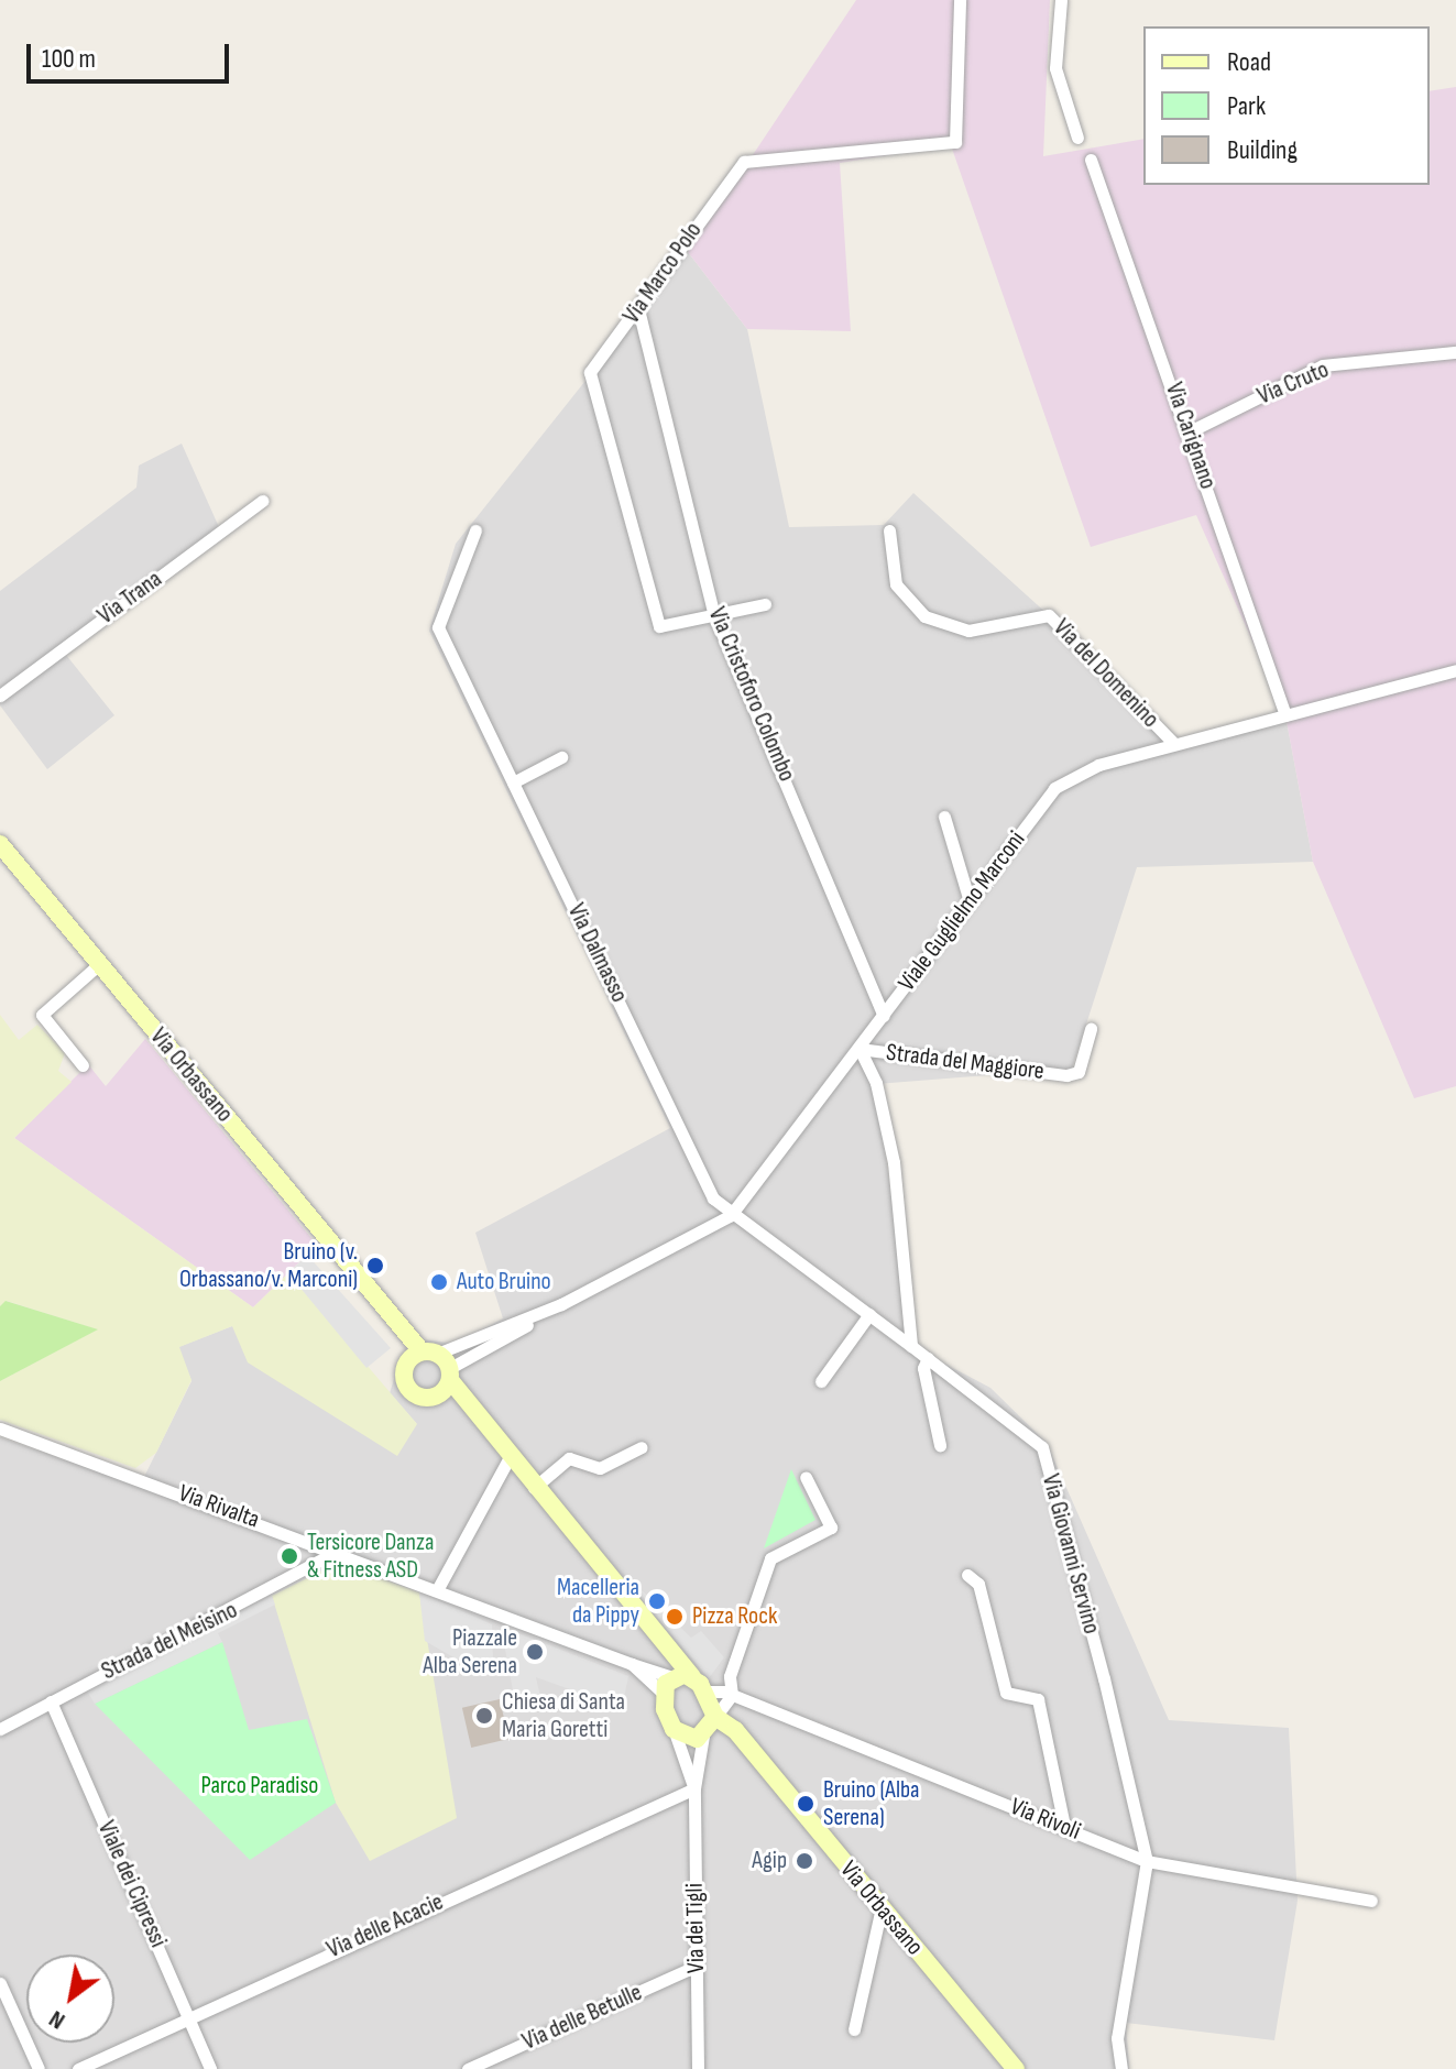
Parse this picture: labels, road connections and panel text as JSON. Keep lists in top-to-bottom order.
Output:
{
  "streets": {
    "main road": ["Via Orbassano"],
    "street": [
      "Via Marco Polo",
      "Via Cruto",
      "Via Carignano",
      "Via Trana",
      "Via del Domenino",
      "Via Cristoforo Colombo",
      "Viale Guglielmo Marconi",
      "Via Dalmasso",
      "Strada del Maggiore",
      "Via Rivalta",
      "Via Giovanni Servino",
      "Strada del Meisino",
      "Via Rivoli",
      "Viale dei Cipressi",
      "Via delle Acacie",
      "Via dei Tigli",
      "Via delle Betulle"
    ]
  },
  "crossings": [
    ["Via Marco Polo", "Via Cristoforo Colombo"],
    ["Via Cruto", "Via Carignano"],
    ["Via Carignano", "Viale Guglielmo Marconi"],
    ["Via del Domenino", "Viale Guglielmo Marconi"],
    ["Via Cristoforo Colombo", "Viale Guglielmo Marconi"],
    ["Viale Guglielmo Marconi", "Via Dalmasso"],
    ["Viale Guglielmo Marconi", "Strada del Maggiore"],
    ["Viale Guglielmo Marconi", "Via Orbassano"],
    ["Via Dalmasso", "Via Giovanni Servino"],
    ["Via Orbassano", "Via Rivalta"],
    ["Via Orbassano", "Via Rivoli"],
    ["Via Orbassano", "Via dei Tigli"],
    ["Via Rivalta", "Strada del Meisino"],
    ["Via Giovanni Servino", "Via Rivoli"],
    ["Strada del Meisino", "Viale dei Cipressi"],
    ["Viale dei Cipressi", "Via delle Acacie"],
    ["Via delle Acacie", "Via dei Tigli"],
    ["Via dei Tigli", "Via delle Betulle"]
  ],
  "parks": ["Parco Paradiso"],
  "places": [
    "Bruino (v. Orbassano/v. Marconi)",
    "Auto Bruino",
    "Tersicore Danza & Fitness ASD",
    "Macelleria da Pippy",
    "Pizza Rock",
    "Piazzale Alba Serena",
    "Chiesa di Santa Maria Goretti",
    "Bruino (Alba Serena)",
    "Agip"
  ],
  "legend": ["Road", "Park", "Building"],
  "scale_bar": "100 m",
  "north": "bottom left"
}
